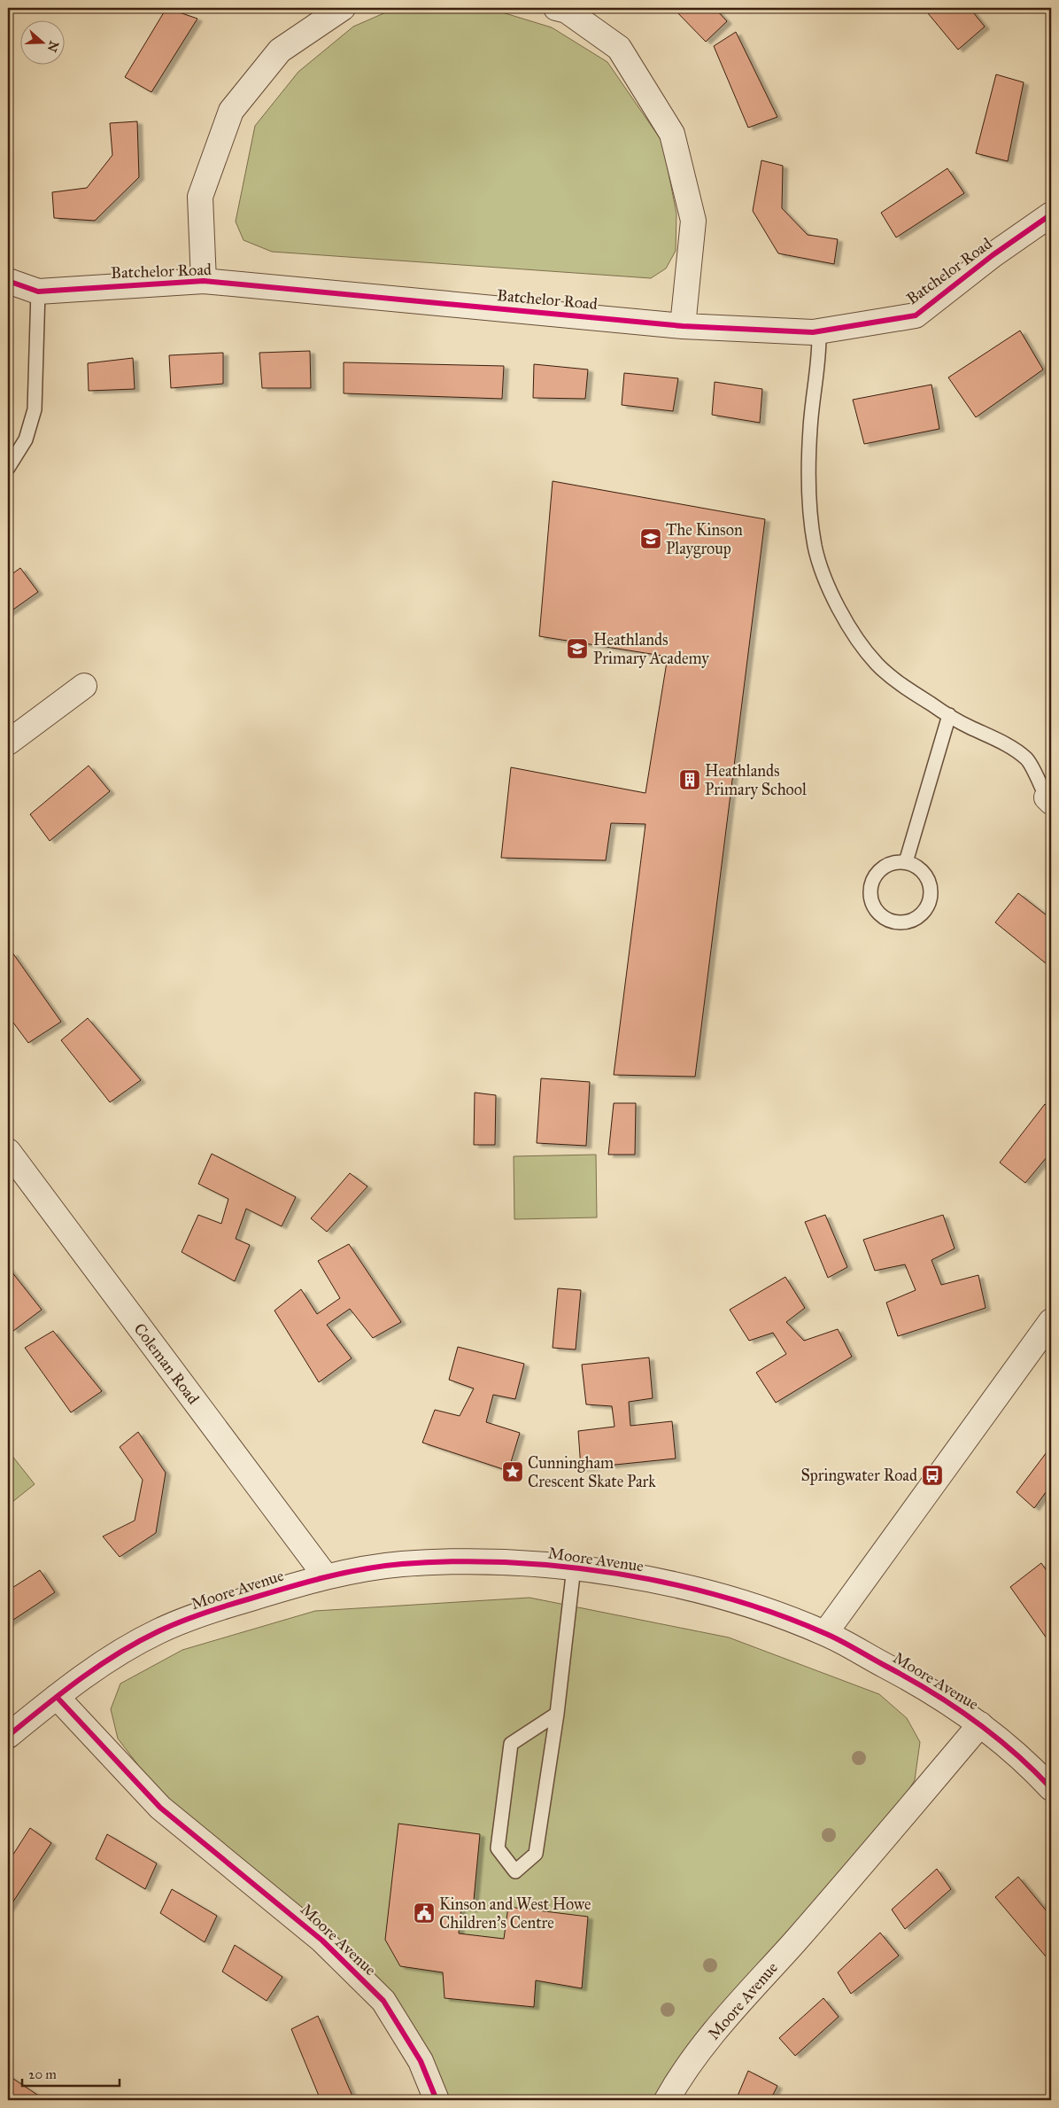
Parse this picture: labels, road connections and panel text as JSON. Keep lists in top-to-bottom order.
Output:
{
  "streets": {
    "street": ["Batchelor Road", "Coleman Road", "Moore Avenue"]
  },
  "crossings": [
    ["Coleman Road", "Moore Avenue"]
  ],
  "places": {
    "school or university": ["The Kinson Playgroup", "Heathlands Primary Academy"],
    "building": ["Heathlands Primary School"],
    "place": ["Cunningham Crescent Skate Park"],
    "bus stop": ["Springwater Road"],
    "public building": ["Kinson and West Howe Children's Centre"]
  },
  "scale_bar": "20 m",
  "north": "right"
}
